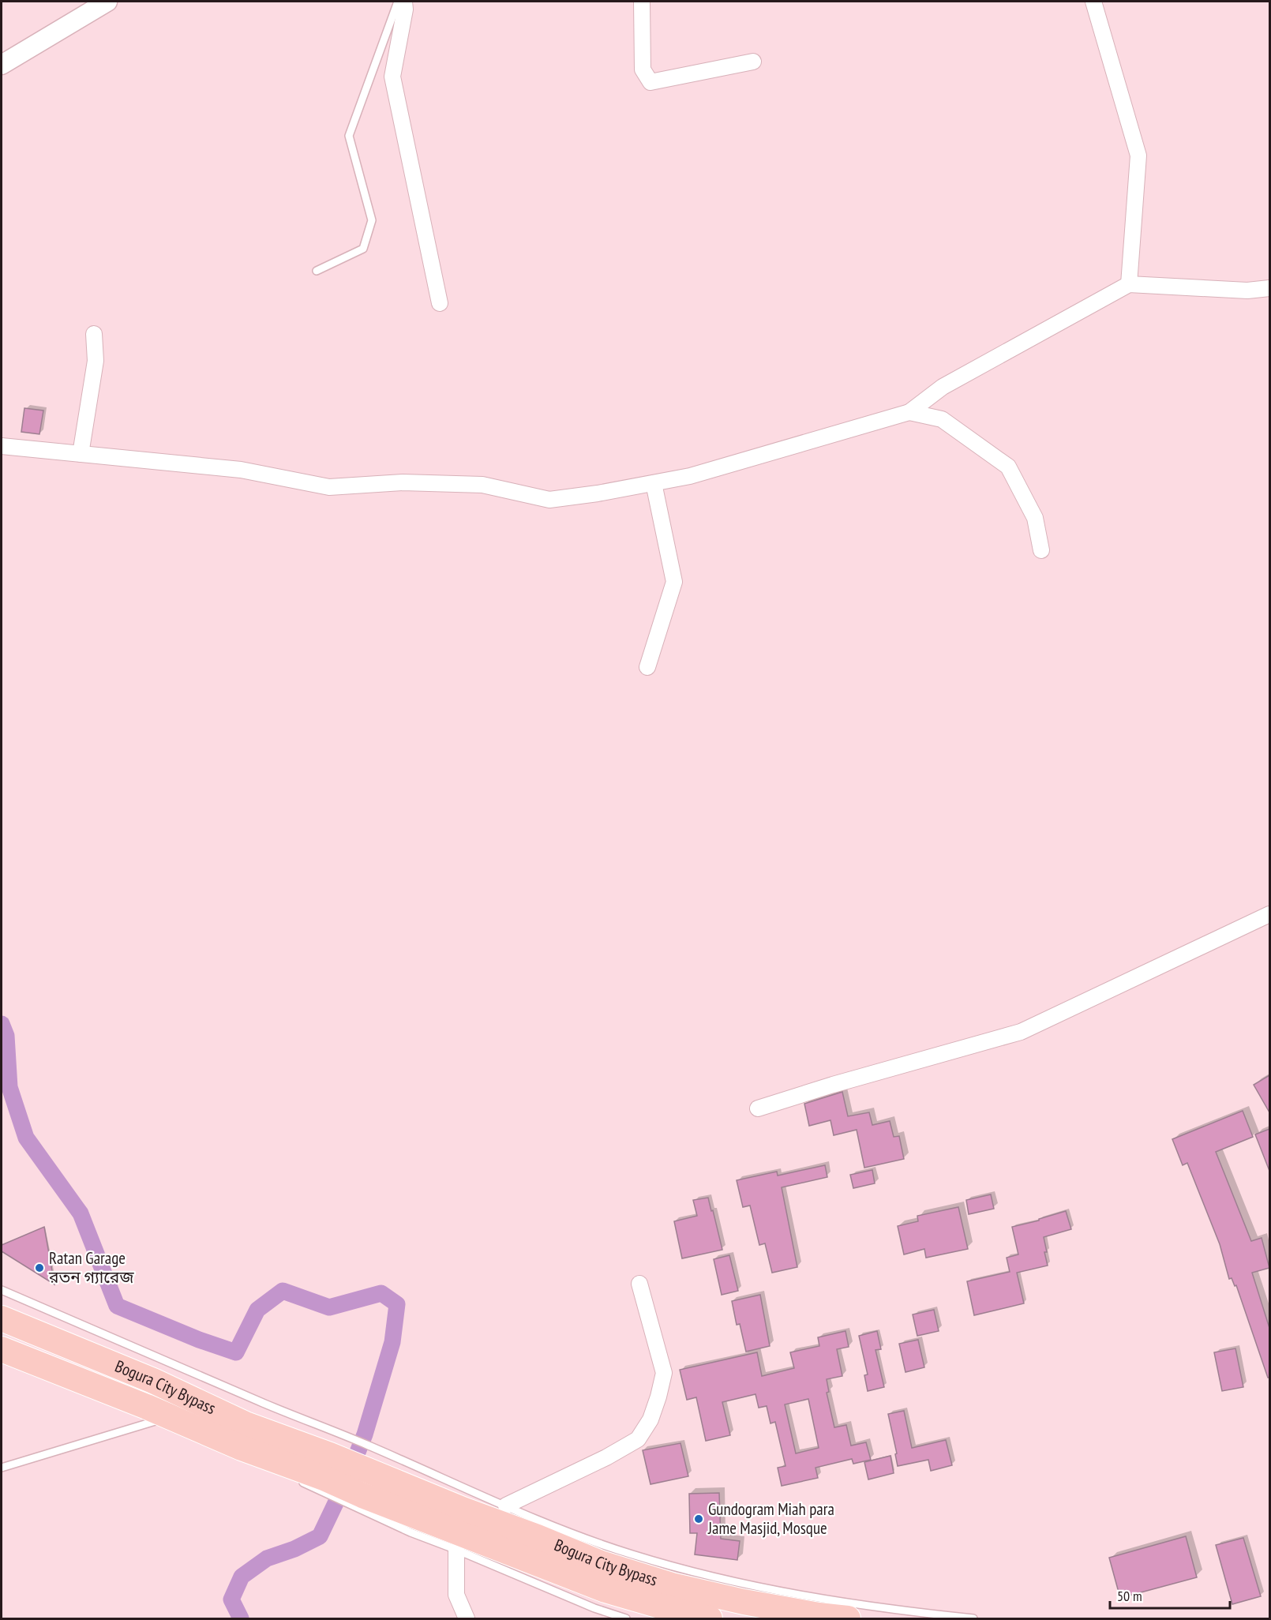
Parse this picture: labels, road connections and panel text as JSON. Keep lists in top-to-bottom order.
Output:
{
  "streets": {
    "highway": ["Bogura City Bypass"]
  },
  "places": ["Ratan Garage রতন গ্যারেজ", "Gundogram Miah para Jame Masjid, Mosque"],
  "scale_bar": "50 m"
}
